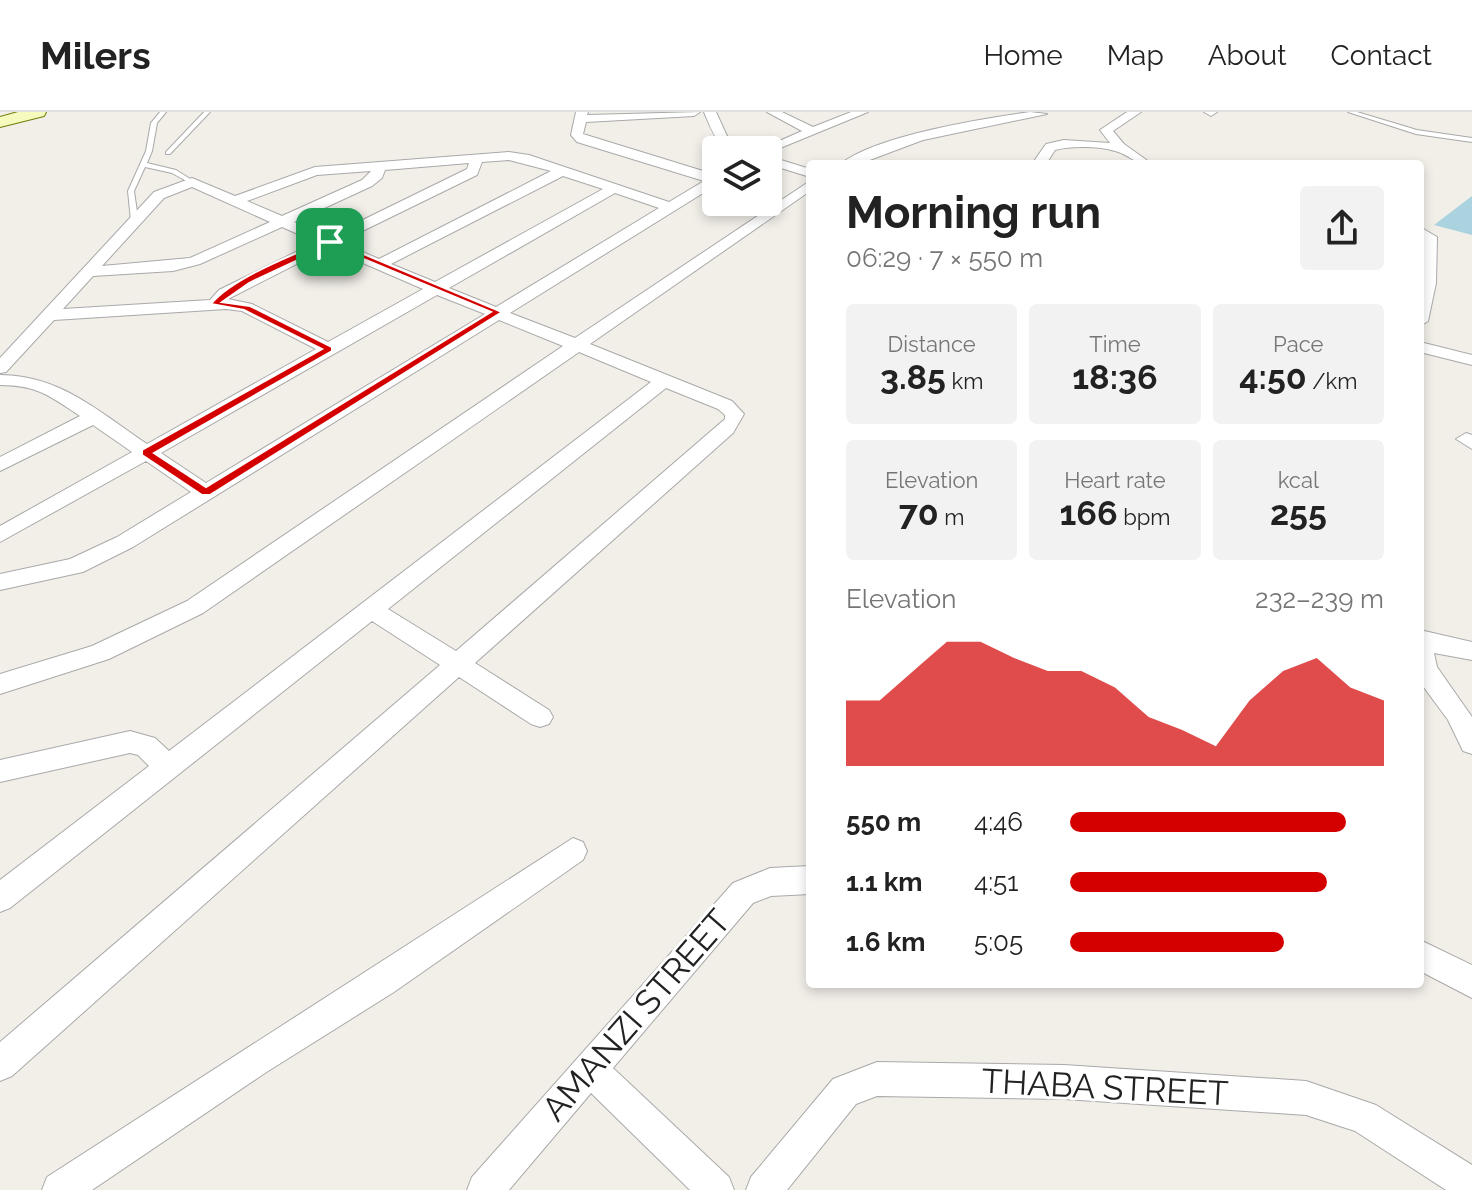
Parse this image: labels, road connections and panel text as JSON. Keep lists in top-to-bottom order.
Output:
{
  "streets": {
    "street": ["AMANZI STREET", "THABA STREET"]
  },
  "page": {
    "header": "Milers",
    "nav": [
      "Home",
      "Map",
      "About",
      "Contact"
    ],
    "heading": ["Morning run", "06:29 · 7 × 550 m"],
    "stats": [
      ["Distance", "3.85 km"],
      ["Time", "18:36"],
      ["Pace", "4:50 /km"],
      ["Elevation", "70 m"],
      ["Heart rate", "166 bpm"],
      ["kcal", "255"]
    ],
    "chart": ["Elevation", "232–239 m"],
    "list": [
      {
        "name": "550 m",
        "note": "4:46"
      },
      {
        "name": "1.1 km",
        "note": "4:51"
      },
      {
        "name": "1.6 km",
        "note": "5:05"
      }
    ]
  }
}
